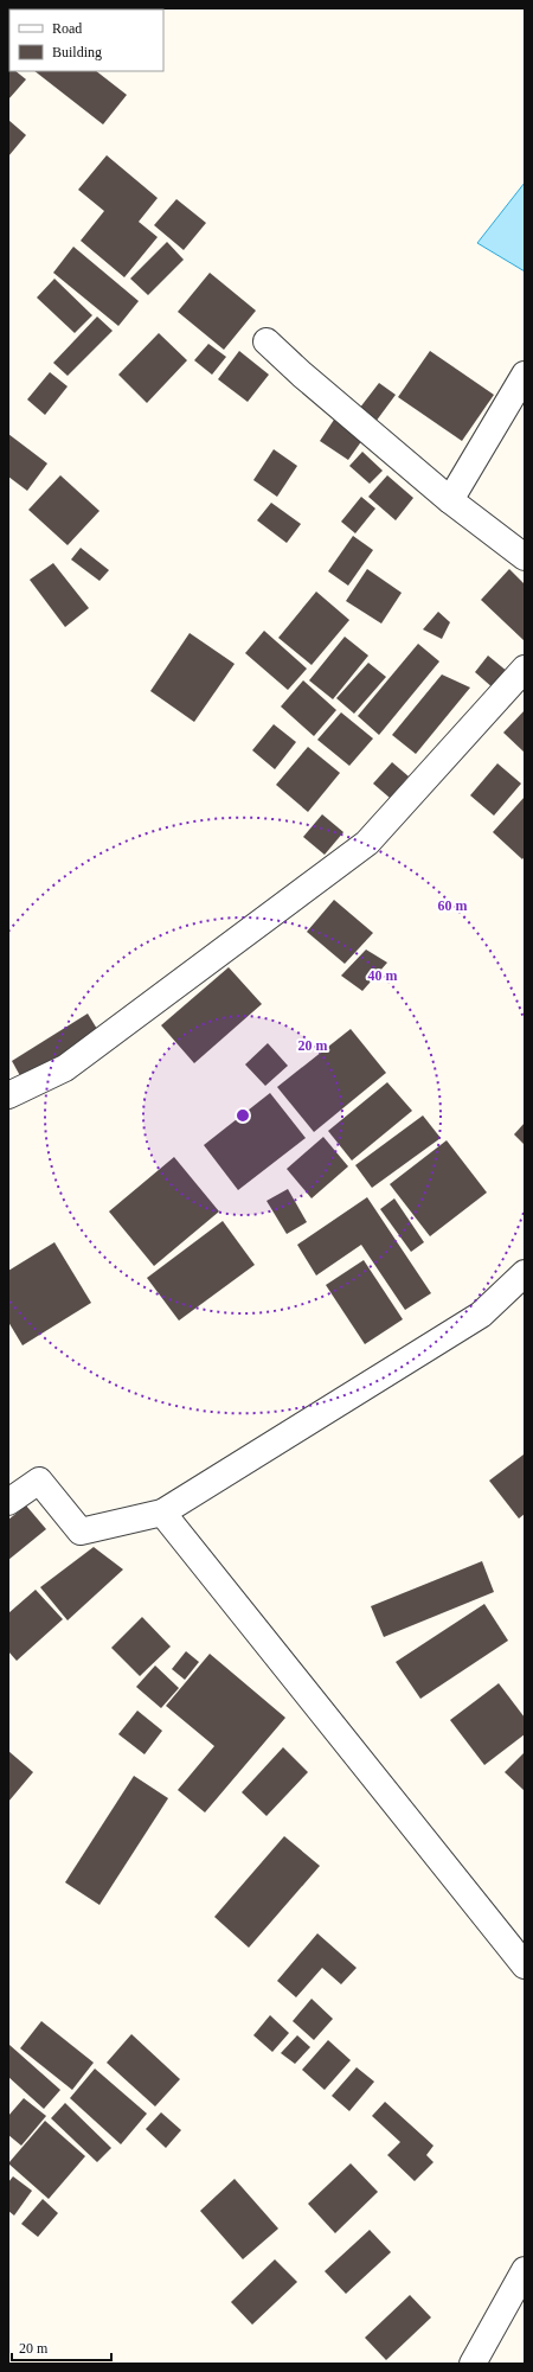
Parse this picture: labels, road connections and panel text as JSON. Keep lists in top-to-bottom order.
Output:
{
  "legend": ["Road", "Building"],
  "scale_bar": "20 m",
  "rings": ["60 m", "40 m", "20 m"]
}
